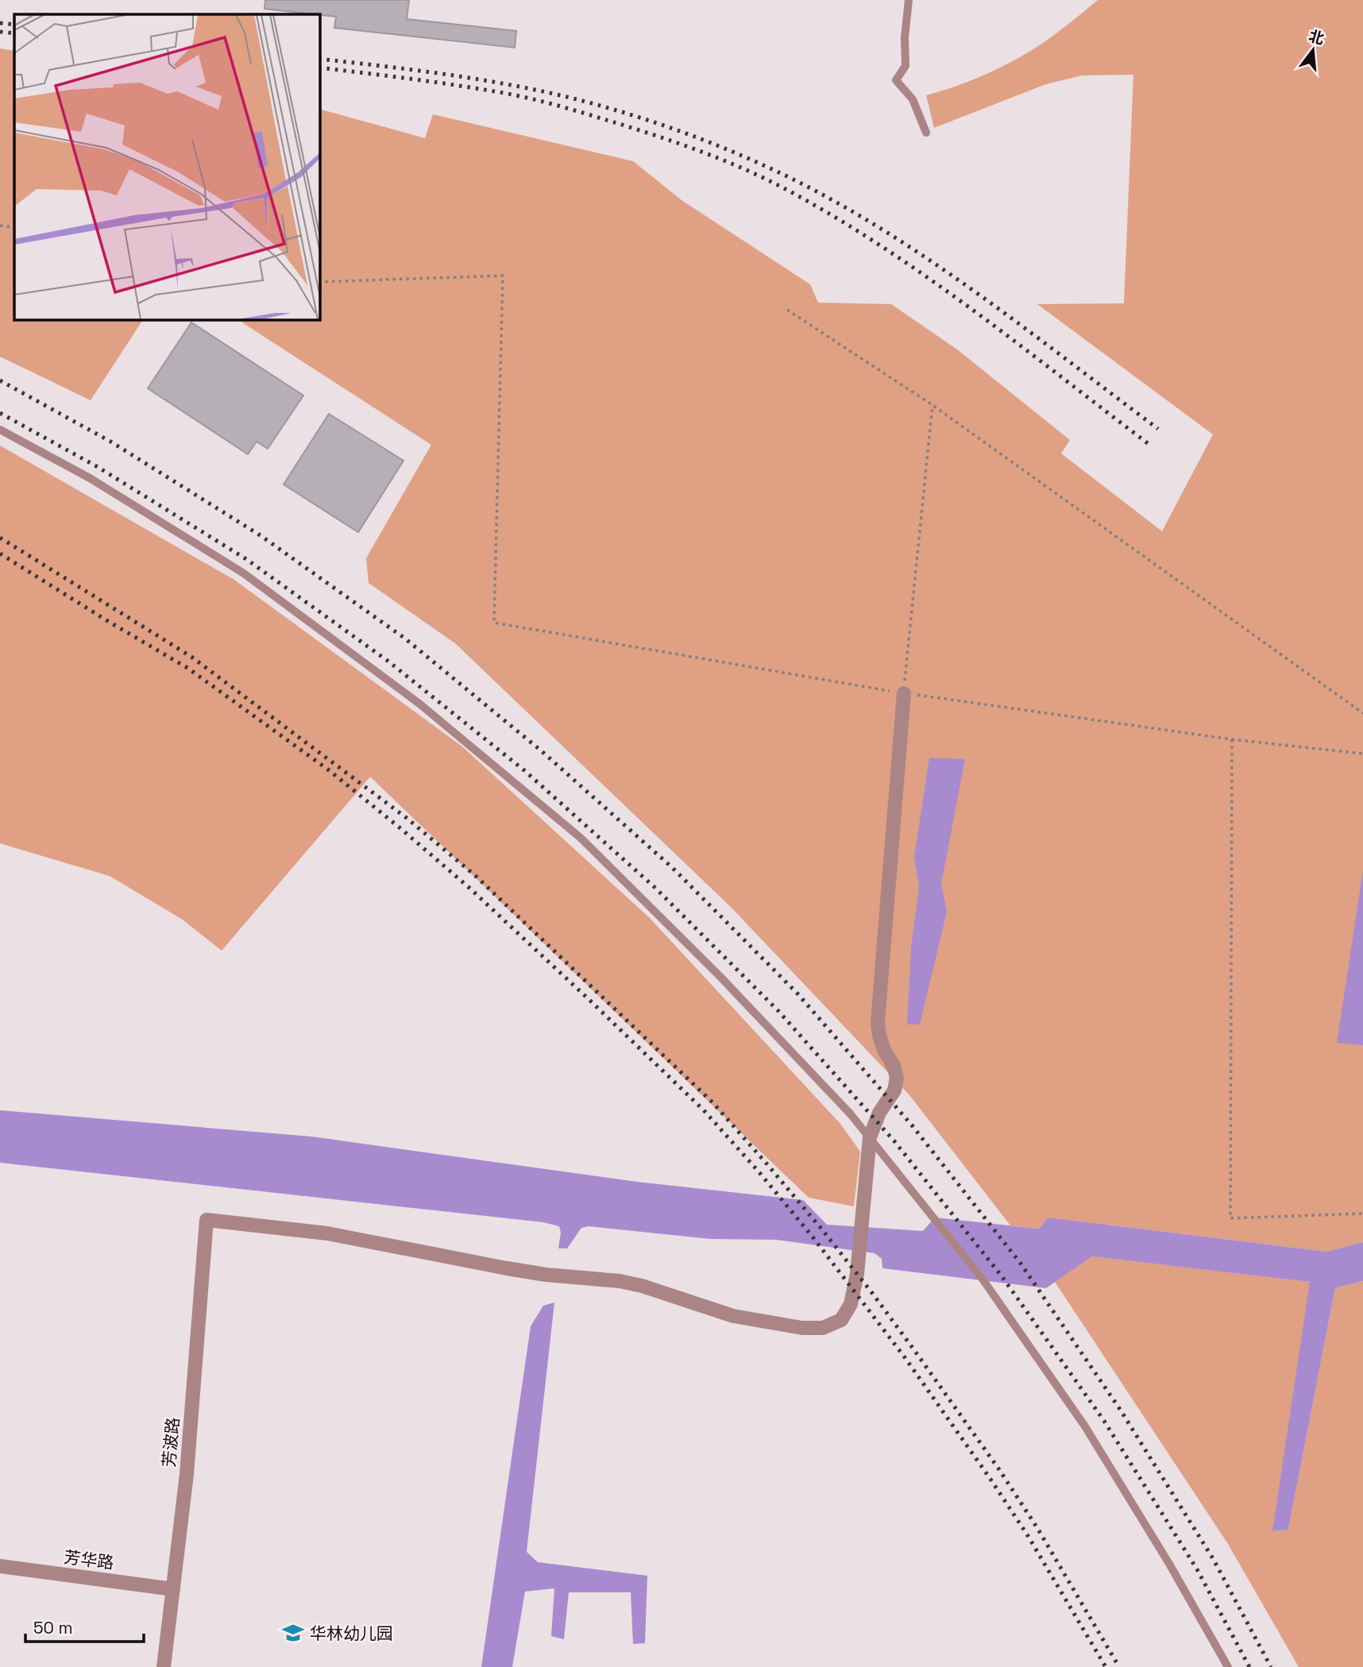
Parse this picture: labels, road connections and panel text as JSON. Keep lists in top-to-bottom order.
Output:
{
  "streets": {
    "street": ["芳波路", "芳华路"]
  },
  "crossings": [
    ["芳波路", "芳华路"]
  ],
  "places": {
    "school or university": ["华林幼儿园"]
  },
  "scale_bar": "50 m",
  "north": "top"
}
